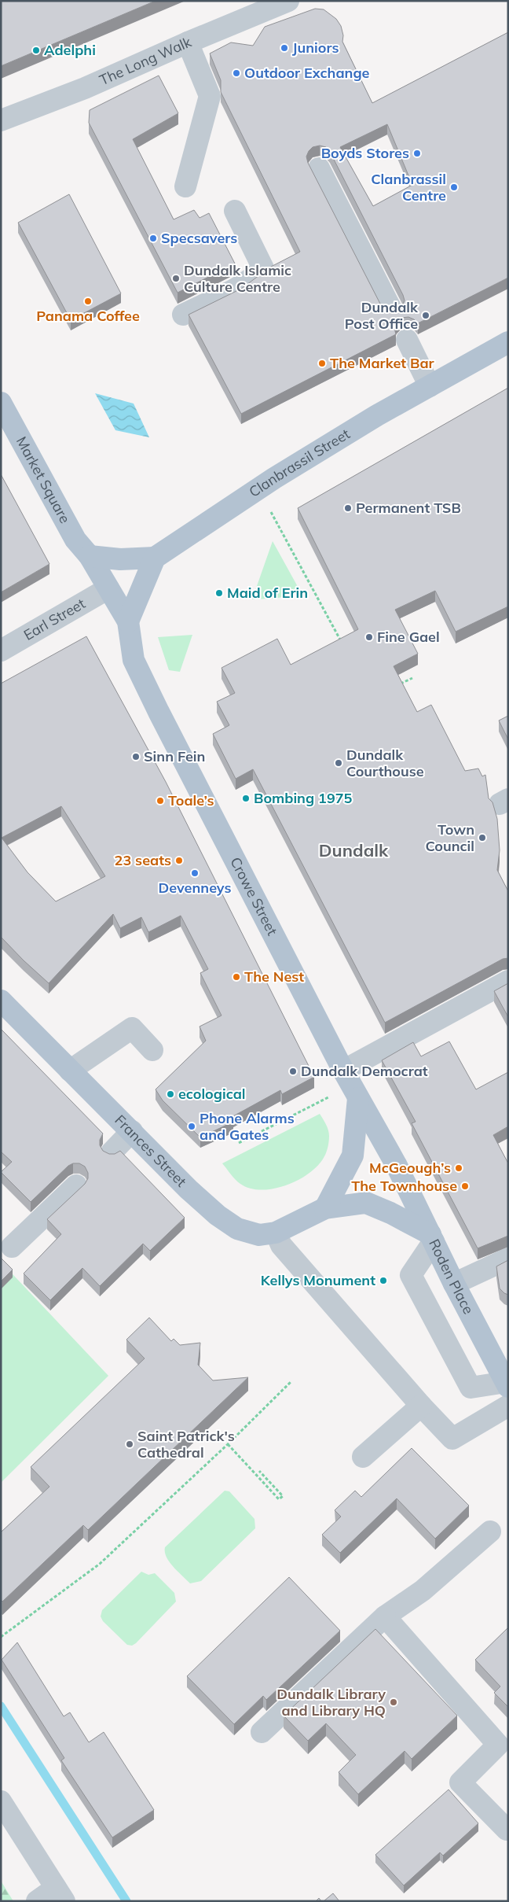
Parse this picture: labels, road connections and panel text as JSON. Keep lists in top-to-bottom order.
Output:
{
  "streets": {
    "main road": [
      "Clanbrassil Street",
      "Market Square",
      "Crowe Street",
      "Frances Street",
      "Roden Place"
    ],
    "street": ["The Long Walk", "Earl Street"]
  },
  "crossings": [
    ["Market Square", "Earl Street"],
    ["Market Square", "Crowe Street"],
    ["Crowe Street", "Roden Place"],
    ["Frances Street", "Roden Place"]
  ],
  "districts": ["Dundalk"],
  "places": [
    "Juniors",
    "Adelphi",
    "Outdoor Exchange",
    "Boyds Stores",
    "Clanbrassil Centre",
    "Specsavers",
    "Dundalk Islamic Culture Centre",
    "Panama Coffee",
    "Dundalk Post Office",
    "The Market Bar",
    "Permanent TSB",
    "Maid of Erin",
    "Fine Gael",
    "Sinn Fein",
    "Dundalk Courthouse",
    "Bombing 1975",
    "Toale’s",
    "Town Council",
    "23 seats",
    "Devenneys",
    "The Nest",
    "Dundalk Democrat",
    "ecological",
    "Phone Alarms and Gates",
    "McGeough’s",
    "The Townhouse",
    "Kellys Monument",
    "Saint Patrick's Cathedral",
    "Dundalk Library and Library HQ"
  ]
}
